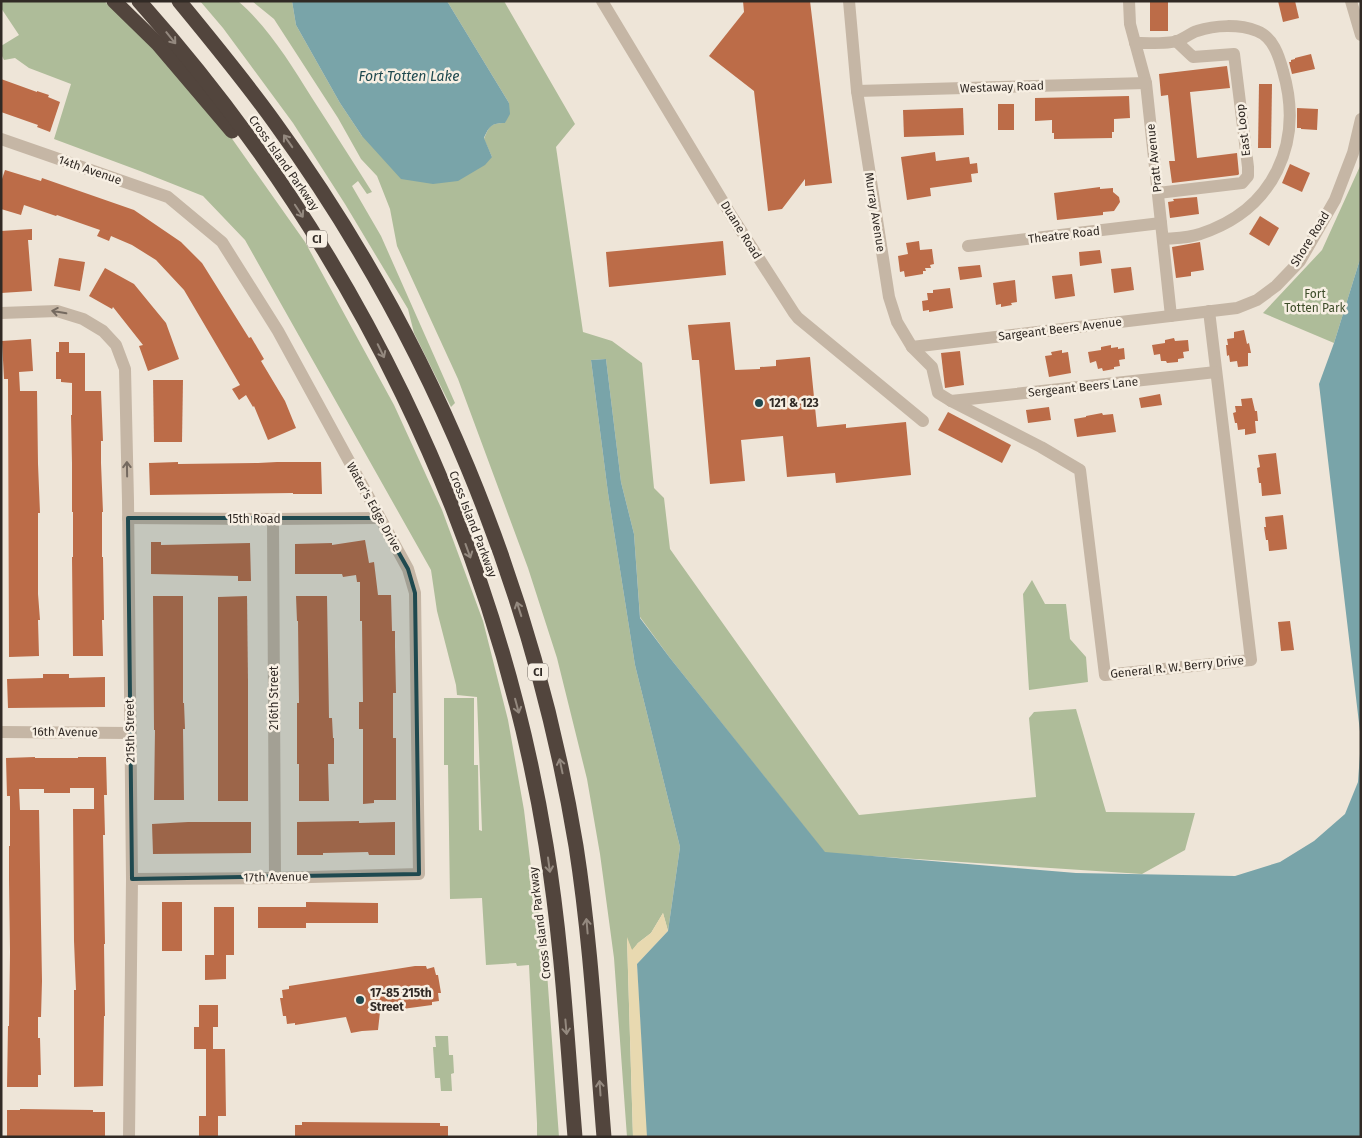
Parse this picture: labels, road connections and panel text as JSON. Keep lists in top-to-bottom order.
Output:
{
  "streets": {
    "highway": ["Cross Island Parkway", "CI"],
    "street": [
      "Westaway Road",
      "East Loop",
      "Pratt Avenue",
      "14th Avenue",
      "Murray Avenue",
      "Duane Road",
      "Theatre Road",
      "Shore Road",
      "Sargeant Beers Avenue",
      "Sergeant Beers Lane",
      "Water's Edge Drive",
      "15th Road",
      "General R. W. Berry Drive",
      "216th Street",
      "215th Street",
      "16th Avenue",
      "17th Avenue"
    ]
  },
  "crossings": [
    ["Westaway Road", "Pratt Avenue"],
    ["Westaway Road", "Murray Avenue"],
    ["East Loop", "Pratt Avenue"],
    ["Pratt Avenue", "Theatre Road"],
    ["Pratt Avenue", "Sargeant Beers Avenue"],
    ["14th Avenue", "Water's Edge Drive"],
    ["Murray Avenue", "Sargeant Beers Avenue"],
    ["Murray Avenue", "Sergeant Beers Lane"],
    ["Murray Avenue", "General R. W. Berry Drive"],
    ["Shore Road", "Sargeant Beers Avenue"],
    ["Shore Road", "General R. W. Berry Drive"],
    ["Sargeant Beers Avenue", "General R. W. Berry Drive"],
    ["Sergeant Beers Lane", "General R. W. Berry Drive"],
    ["Water's Edge Drive", "15th Road"],
    ["Water's Edge Drive", "17th Avenue"],
    ["15th Road", "216th Street"],
    ["15th Road", "215th Street"],
    ["216th Street", "17th Avenue"],
    ["215th Street", "16th Avenue"],
    ["215th Street", "17th Avenue"]
  ],
  "water": ["Fort Totten Lake"],
  "parks": ["Fort Totten Park"],
  "places": ["121 & 123", "17-85 215th Street"]
}
